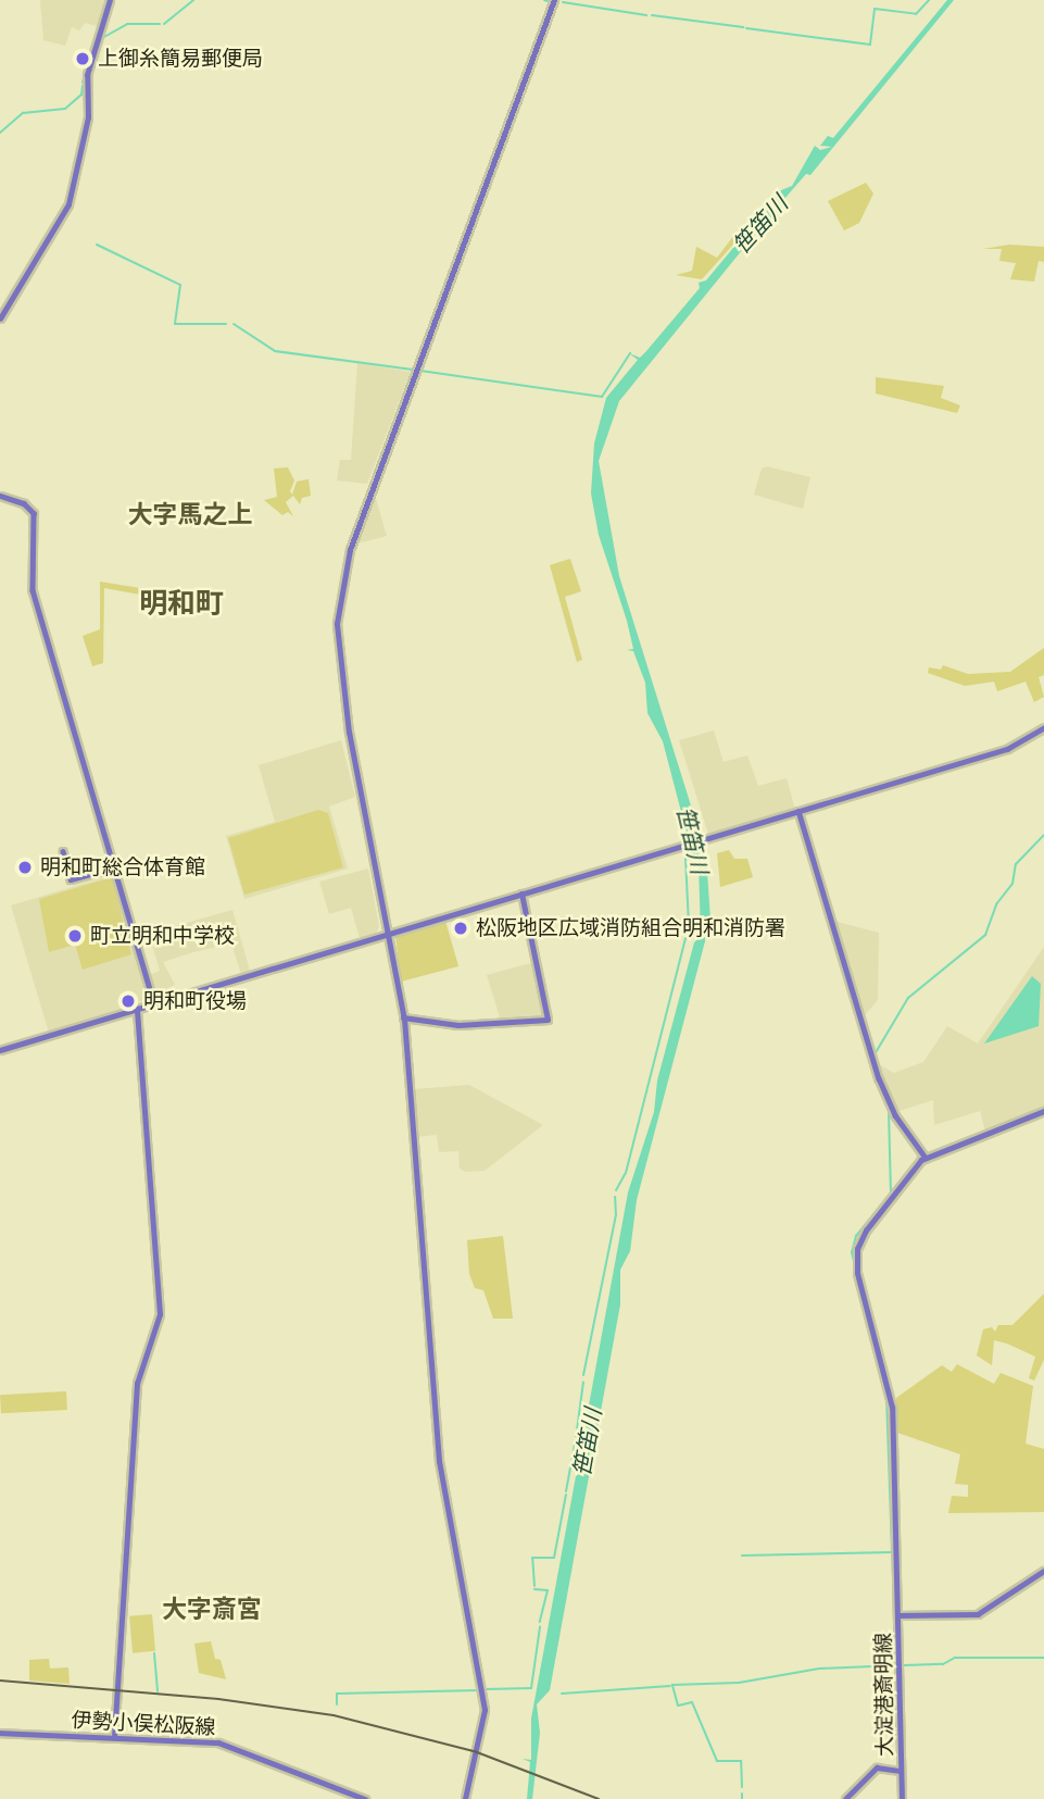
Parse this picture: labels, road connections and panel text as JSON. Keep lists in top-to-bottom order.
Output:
{
  "streets": {
    "street": ["大淀港斎明線", "伊勢小俣松阪線"]
  },
  "districts": ["大字馬之上", "明和町", "大字斎宮"],
  "water": ["笹笛川"],
  "places": [
    "上御糸簡易郵便局",
    "明和町総合体育館",
    "松阪地区広域消防組合明和消防署",
    "町立明和中学校",
    "明和町役場"
  ]
}
